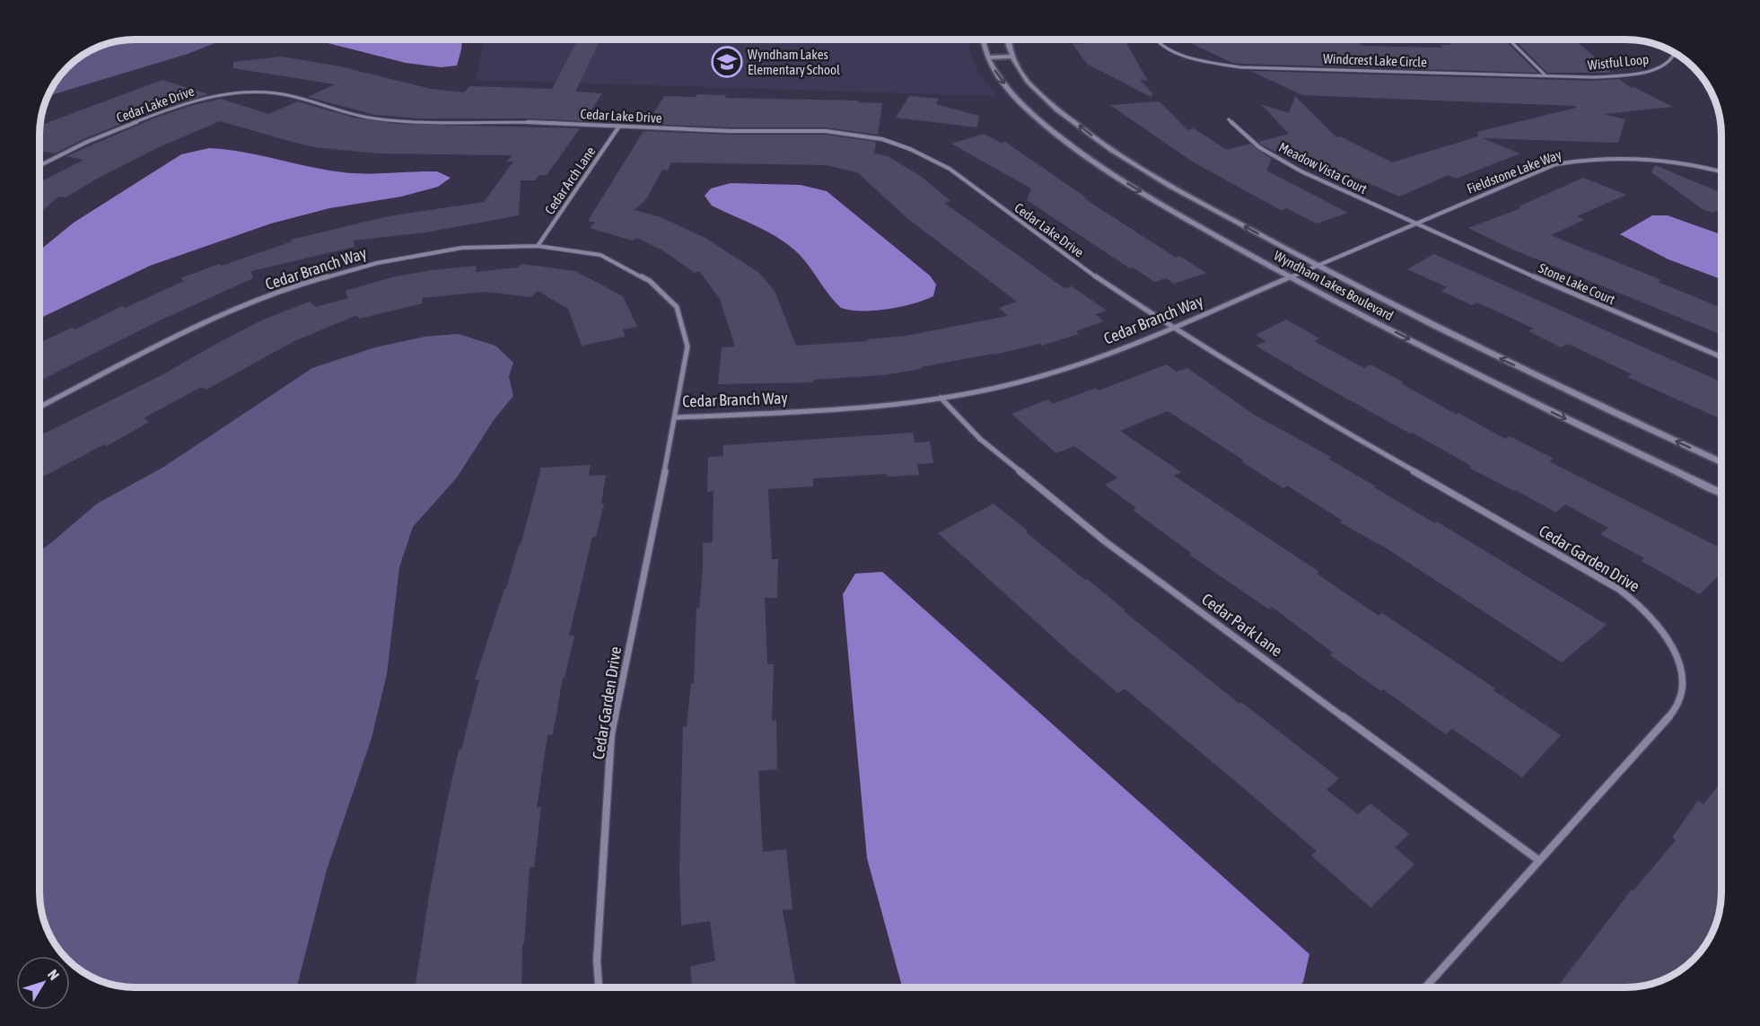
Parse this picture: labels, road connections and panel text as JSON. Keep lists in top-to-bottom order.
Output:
{
  "streets": {
    "street": [
      "Windcrest Lake Circle",
      "Wistful Loop",
      "Cedar Lake Drive",
      "Meadow Vista Court",
      "Fieldstone Lake Way",
      "Cedar Arch Lane",
      "Cedar Branch Way",
      "Stone Lake Court",
      "Wyndham Lakes Boulevard",
      "Cedar Garden Drive",
      "Cedar Park Lane"
    ]
  },
  "crossings": [
    ["Windcrest Lake Circle", "Wistful Loop"],
    ["Cedar Lake Drive", "Cedar Arch Lane"],
    ["Cedar Lake Drive", "Cedar Branch Way"],
    ["Cedar Lake Drive", "Cedar Garden Drive"],
    ["Meadow Vista Court", "Fieldstone Lake Way"],
    ["Meadow Vista Court", "Stone Lake Court"],
    ["Fieldstone Lake Way", "Cedar Branch Way"],
    ["Fieldstone Lake Way", "Stone Lake Court"],
    ["Fieldstone Lake Way", "Wyndham Lakes Boulevard"],
    ["Cedar Arch Lane", "Cedar Branch Way"],
    ["Cedar Branch Way", "Wyndham Lakes Boulevard"],
    ["Cedar Branch Way", "Cedar Garden Drive"],
    ["Cedar Branch Way", "Cedar Park Lane"],
    ["Cedar Garden Drive", "Cedar Park Lane"]
  ],
  "places": {
    "school or university": ["Wyndham Lakes Elementary School"]
  },
  "north": "top right"
}
